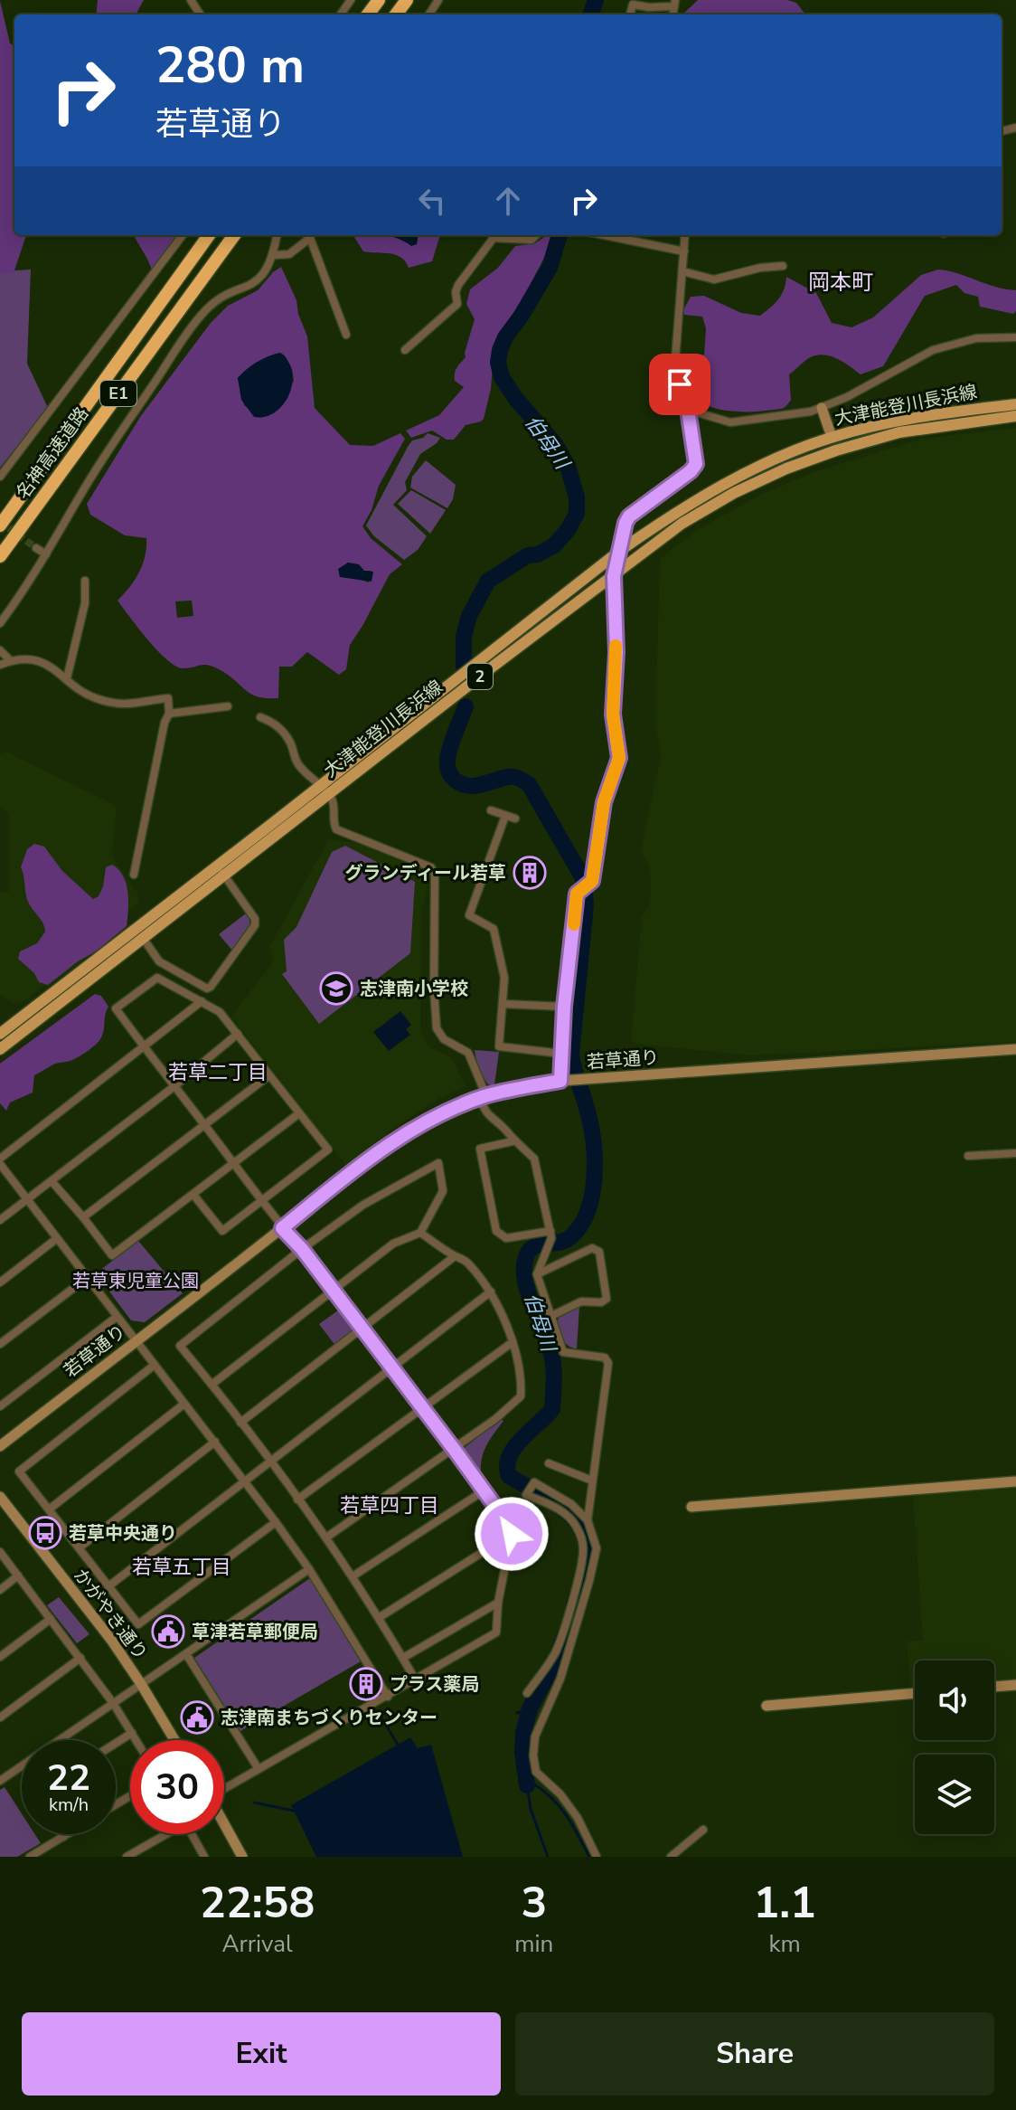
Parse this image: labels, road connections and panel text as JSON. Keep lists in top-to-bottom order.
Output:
{
  "streets": {
    "highway": ["E1", "名神高速道路"],
    "main road": ["大津能登川長浜線", "2"],
    "street": ["若草通り", "かがやき通り"]
  },
  "districts": [
    "岡本町",
    "若草二丁目",
    "若草四丁目",
    "若草五丁目"
  ],
  "water": ["伯母川"],
  "parks": ["若草東児童公園"],
  "places": {
    "building": ["グランディール若草", "プラス薬局"],
    "school or university": ["志津南小学校"],
    "bus stop": ["若草中央通り"],
    "public building": ["草津若草郵便局", "志津南まちづくりセンター"]
  },
  "page": {
    "turn": ["280 m", "若草通り"],
    "speed": "22 km/h",
    "limit": "30",
    "eta": [
      "22:58",
      "Arrival",
      "3",
      "min",
      "1.1",
      "km"
    ],
    "buttons": ["Exit", "Share"]
  }
}
